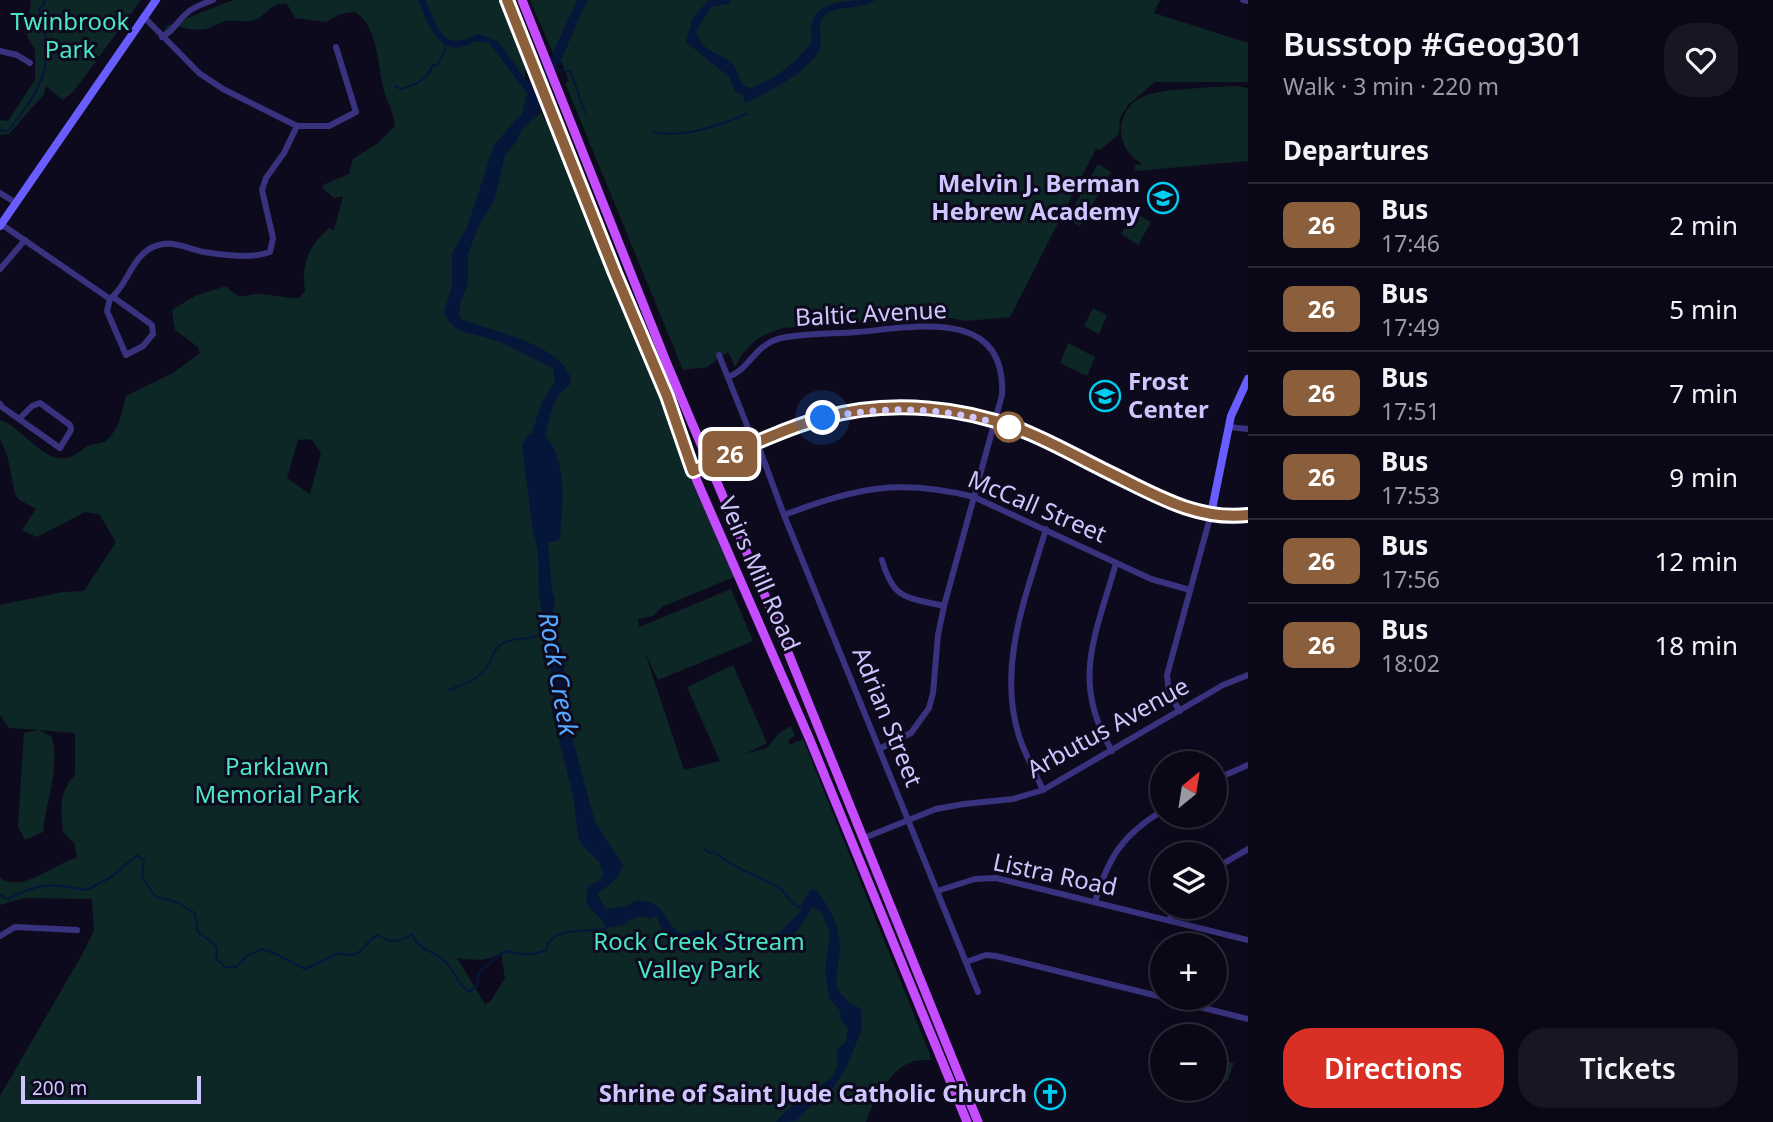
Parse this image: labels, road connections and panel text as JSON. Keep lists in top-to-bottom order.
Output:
{
  "streets": {
    "main road": ["Veirs Mill Road"],
    "street": [
      "Baltic Avenue",
      "McCall Street",
      "Adrian Street",
      "Arbutus Avenue",
      "Listra Road"
    ]
  },
  "crossings": [
    ["Baltic Avenue", "McCall Street"],
    ["Baltic Avenue", "Adrian Street"],
    ["McCall Street", "Adrian Street"],
    ["Veirs Mill Road", "Arbutus Avenue"],
    ["Adrian Street", "Arbutus Avenue"],
    ["Adrian Street", "Listra Road"]
  ],
  "water": ["Rock Creek"],
  "parks": ["Twinbrook Park", "Parklawn Memorial Park", "Rock Creek Stream Valley Park"],
  "places": {
    "school or university": ["Melvin J. Berman Hebrew Academy", "Frost Center"],
    "church": ["Shrine of Saint Jude Catholic Church"]
  },
  "lines": ["bus line 26"],
  "scale_bar": "200 m",
  "north": "top right",
  "page": {
    "on_map": "26",
    "heading": [
      ["Busstop #Geog301", "Walk · 3 min · 220 m"],
      "Departures"
    ],
    "list": [
      {
        "mark": "26",
        "name": "Bus",
        "note": "17:46",
        "value": "2 min"
      },
      {
        "mark": "26",
        "name": "Bus",
        "note": "17:49",
        "value": "5 min"
      },
      {
        "mark": "26",
        "name": "Bus",
        "note": "17:51",
        "value": "7 min"
      },
      {
        "mark": "26",
        "name": "Bus",
        "note": "17:53",
        "value": "9 min"
      },
      {
        "mark": "26",
        "name": "Bus",
        "note": "17:56",
        "value": "12 min"
      },
      {
        "mark": "26",
        "name": "Bus",
        "note": "18:02",
        "value": "18 min"
      }
    ],
    "map_buttons": ["+", "−"],
    "buttons": ["Directions", "Tickets"],
    "scale": "200 m"
  }
}
